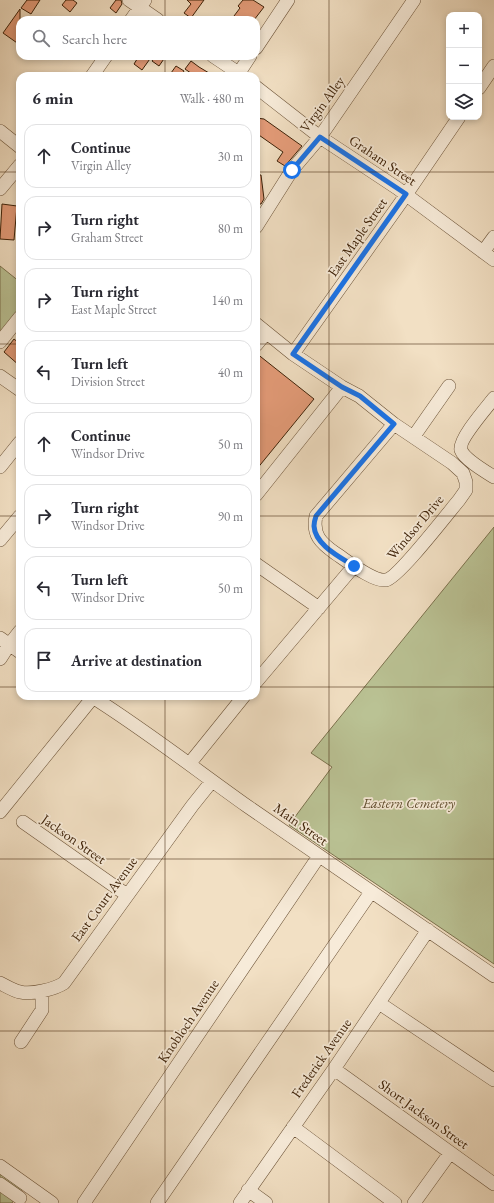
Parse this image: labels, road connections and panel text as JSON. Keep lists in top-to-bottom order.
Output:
{
  "streets": {
    "street": [
      "Virgin Alley",
      "Graham Street",
      "East Maple Street",
      "Windsor Drive",
      "Main Street",
      "Jackson Street",
      "East Court Avenue",
      "Knobloch Avenue",
      "Frederick Avenue",
      "Short Jackson Street"
    ]
  },
  "crossings": [
    ["Virgin Alley", "Graham Street"],
    ["Graham Street", "East Maple Street"],
    ["East Maple Street", "Windsor Drive"],
    ["Main Street", "East Court Avenue"],
    ["Main Street", "Knobloch Avenue"],
    ["Main Street", "Frederick Avenue"],
    ["Jackson Street", "East Court Avenue"],
    ["Frederick Avenue", "Short Jackson Street"]
  ],
  "parks": ["Eastern Cemetery"],
  "page": {
    "map_buttons": ["+", "−"],
    "search": "Search here",
    "heading": ["6 min", "Walk · 480 m"],
    "list": [
      ["Continue", "Virgin Alley", "30 m"],
      ["Turn right", "Graham Street", "80 m"],
      ["Turn right", "East Maple Street", "140 m"],
      ["Turn left", "Division Street", "40 m"],
      ["Continue", "Windsor Drive", "50 m"],
      ["Turn right", "Windsor Drive", "90 m"],
      ["Turn left", "Windsor Drive", "50 m"],
      "Arrive at destination"
    ]
  }
}
